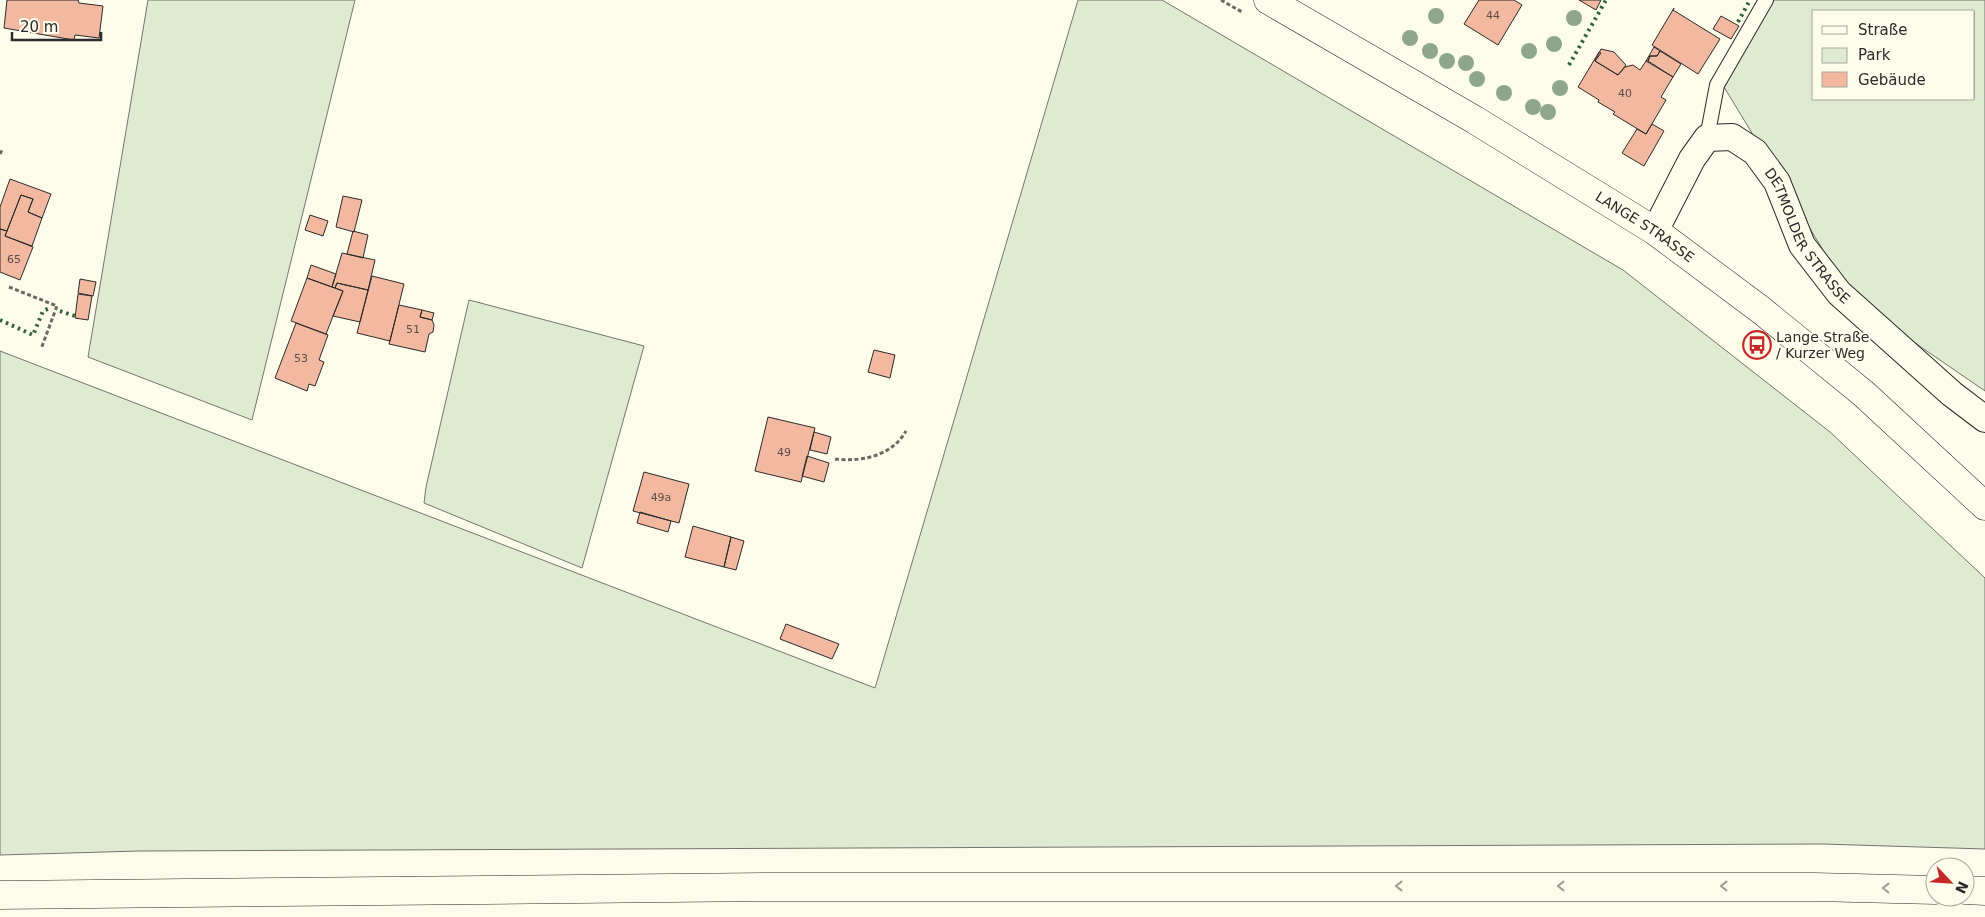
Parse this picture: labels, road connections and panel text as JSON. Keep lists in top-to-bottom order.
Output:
{
  "streets": {
    "main road": ["LANGE STRASSE"],
    "street": ["DETMOLDER STRASSE"]
  },
  "places": {
    "bus stop": ["Lange Straße / Kurzer Weg"]
  },
  "house_numbers": [
    "44",
    "40",
    "65",
    "51",
    "53",
    "49",
    "49a"
  ],
  "legend": ["Straße", "Park", "Gebäude"],
  "scale_bar": "20 m",
  "north": "bottom right"
}
